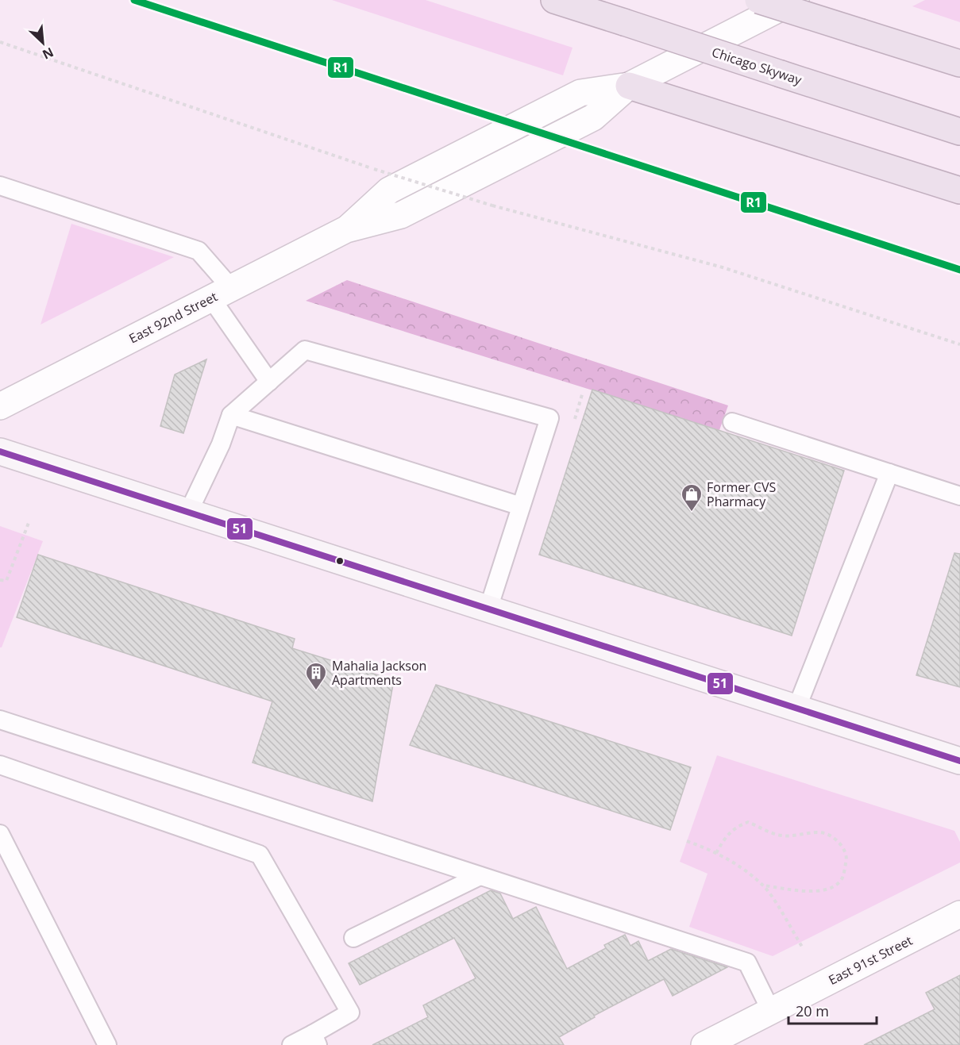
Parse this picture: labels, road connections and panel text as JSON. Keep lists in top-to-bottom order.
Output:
{
  "streets": {
    "highway": ["Chicago Skyway"],
    "street": ["East 92nd Street", "East 91st Street"]
  },
  "places": {
    "shop": ["Former CVS Pharmacy"],
    "building": ["Mahalia Jackson Apartments"]
  },
  "lines": ["transit line R1", "transit line 51"],
  "scale_bar": "20 m",
  "north": "bottom right"
}
